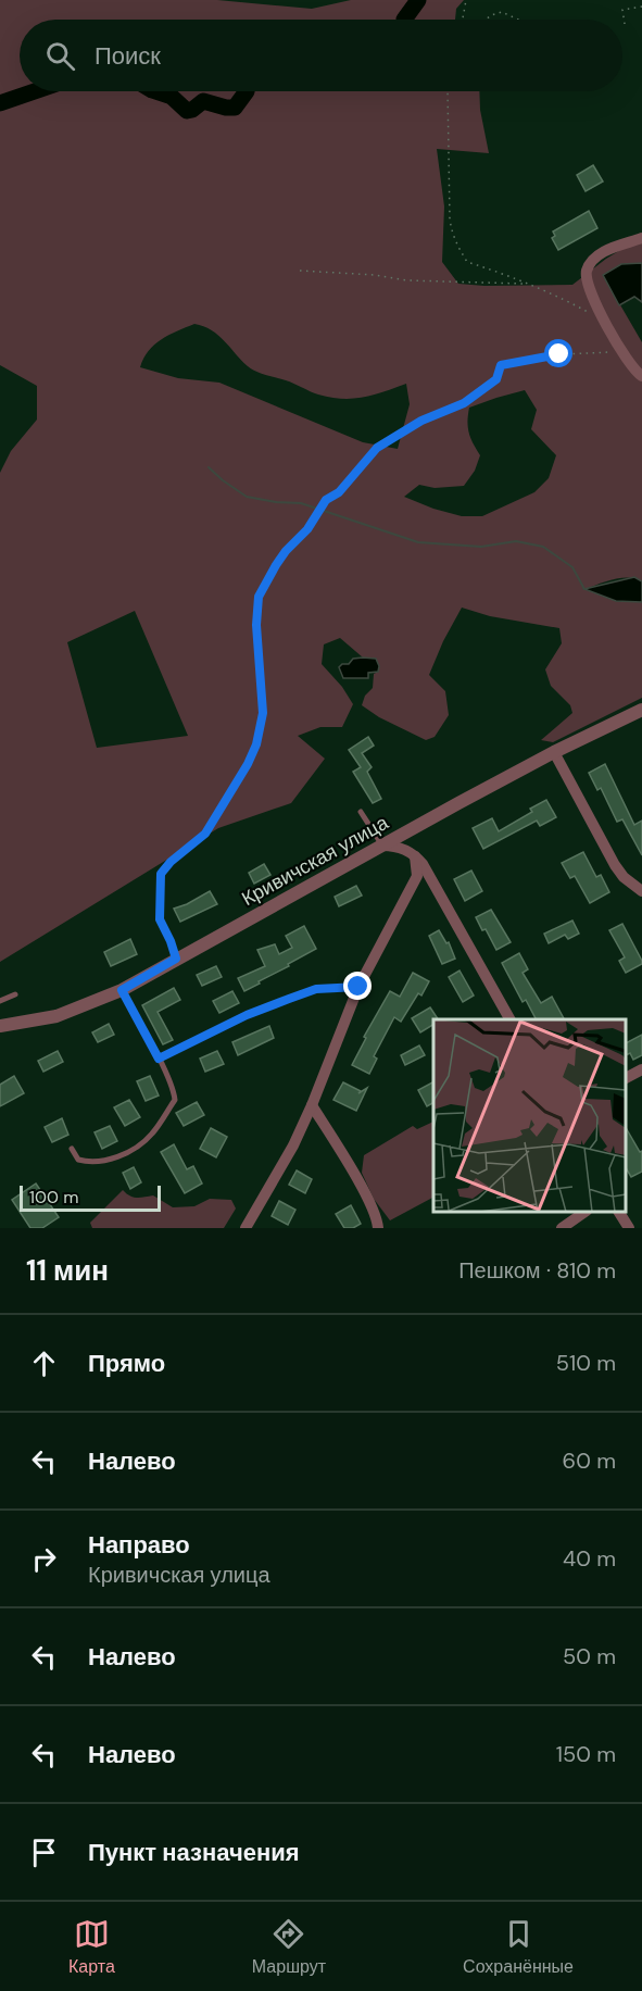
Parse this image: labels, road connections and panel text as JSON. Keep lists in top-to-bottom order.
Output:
{
  "streets": {
    "street": ["Кривичская улица"]
  },
  "scale_bar": "100 m",
  "page": {
    "search": "Поиск",
    "scale": "100 m",
    "heading": ["11 мин", "Пешком · 810 m"],
    "list": [
      ["Прямо", "510 m"],
      ["Налево", "60 m"],
      ["Направо", "Кривичская улица", "40 m"],
      ["Налево", "50 m"],
      ["Налево", "150 m"],
      "Пункт назначения"
    ],
    "nav": ["Карта", "Маршрут", "Сохранённые"]
  }
}
